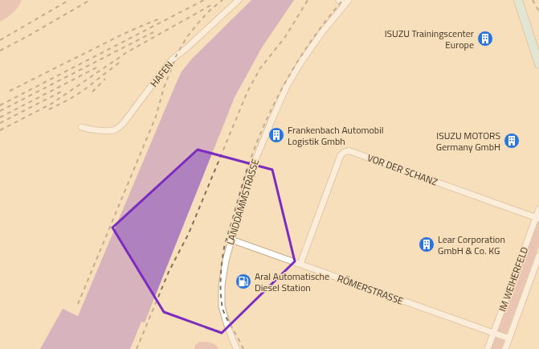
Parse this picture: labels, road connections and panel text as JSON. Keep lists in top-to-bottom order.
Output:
{
  "streets": {
    "street": [
      "HAFEN",
      "VOR DER SCHANZ",
      "LANDDAMMSTRASSE",
      "IM WEIHERFELD",
      "RÖMERSTRASSE"
    ]
  },
  "crossings": [
    ["VOR DER SCHANZ", "IM WEIHERFELD"],
    ["VOR DER SCHANZ", "RÖMERSTRASSE"],
    ["LANDDAMMSTRASSE", "RÖMERSTRASSE"],
    ["IM WEIHERFELD", "RÖMERSTRASSE"]
  ],
  "places": {
    "building": [
      "ISUZU Trainingscenter Europe",
      "Frankenbach Automobil Logistik Gmbh",
      "ISUZU MOTORS Germany GmbH",
      "Lear Corporation GmbH & Co. KG"
    ],
    "fuel station": ["Aral Automatische Diesel Station"]
  }
}
